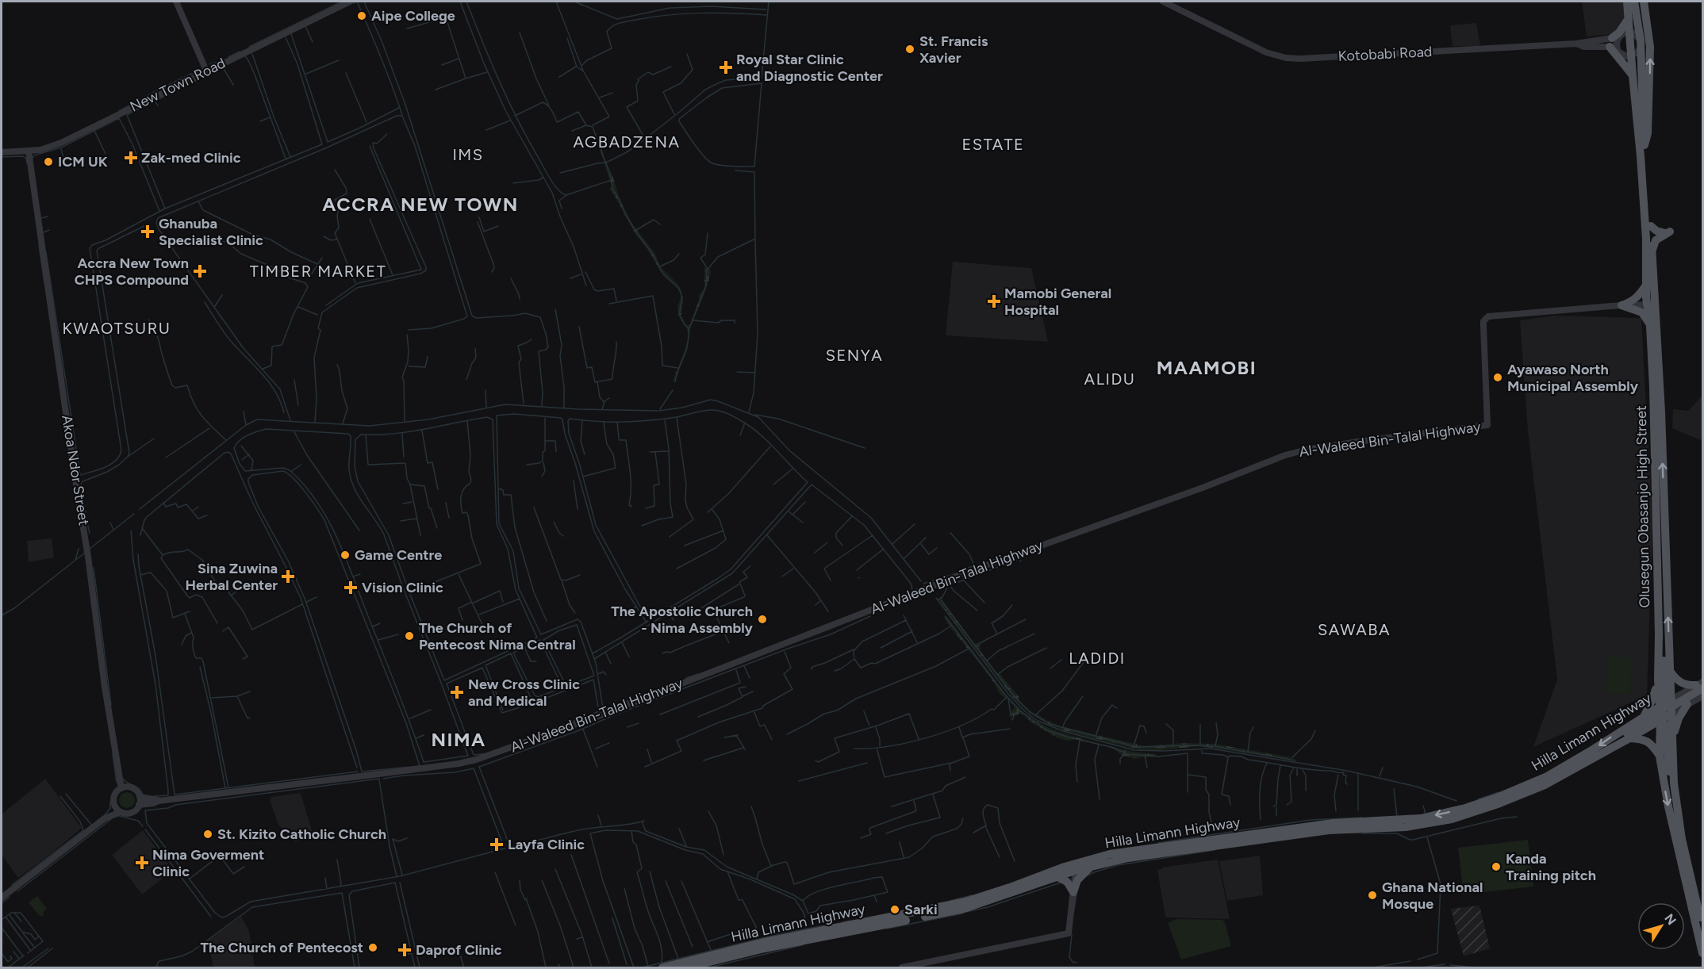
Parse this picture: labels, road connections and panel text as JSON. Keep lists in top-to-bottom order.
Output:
{
  "streets": {
    "main road": ["Olusegun Obasanjo High Street", "Hilla Limann Highway"],
    "street": [
      "Kotobabi Road",
      "New Town Road",
      "Al-Waleed Bin-Talal Highway",
      "Akoa Ndor Street"
    ]
  },
  "crossings": [
    ["New Town Road", "Akoa Ndor Street"],
    ["Al-Waleed Bin-Talal Highway", "Akoa Ndor Street"],
    ["Al-Waleed Bin-Talal Highway", "Olusegun Obasanjo High Street"],
    ["Olusegun Obasanjo High Street", "Hilla Limann Highway"]
  ],
  "districts": [
    "AGBADZENA",
    "ESTATE",
    "IMS",
    "ACCRA NEW TOWN",
    "TIMBER MARKET",
    "KWAOTSURU",
    "SENYA",
    "MAAMOBI",
    "ALIDU",
    "SAWABA",
    "LADIDI",
    "NIMA"
  ],
  "places": {
    "other": [
      "Aipe College",
      "St. Francis Xavier",
      "ICM UK",
      "Ayawaso North Municipal Assembly",
      "Game Centre",
      "The Apostolic Church - Nima Assembly",
      "The Church of Pentecost Nima Central",
      "St. Kizito Catholic Church",
      "Kanda Training pitch",
      "Ghana National Mosque",
      "Sarki",
      "The Church of Pentecost"
    ],
    "health": [
      "Royal Star Clinic and Diagnostic Center",
      "Zak-med Clinic",
      "Ghanuba Specialist Clinic",
      "Accra New Town CHPS Compound",
      "Mamobi General Hospital",
      "Sina Zuwina Herbal Center",
      "Vision Clinic",
      "New Cross Clinic and Medical",
      "Layfa Clinic",
      "Nima Goverment Clinic",
      "Daprof Clinic"
    ]
  },
  "north": "top right"
}
